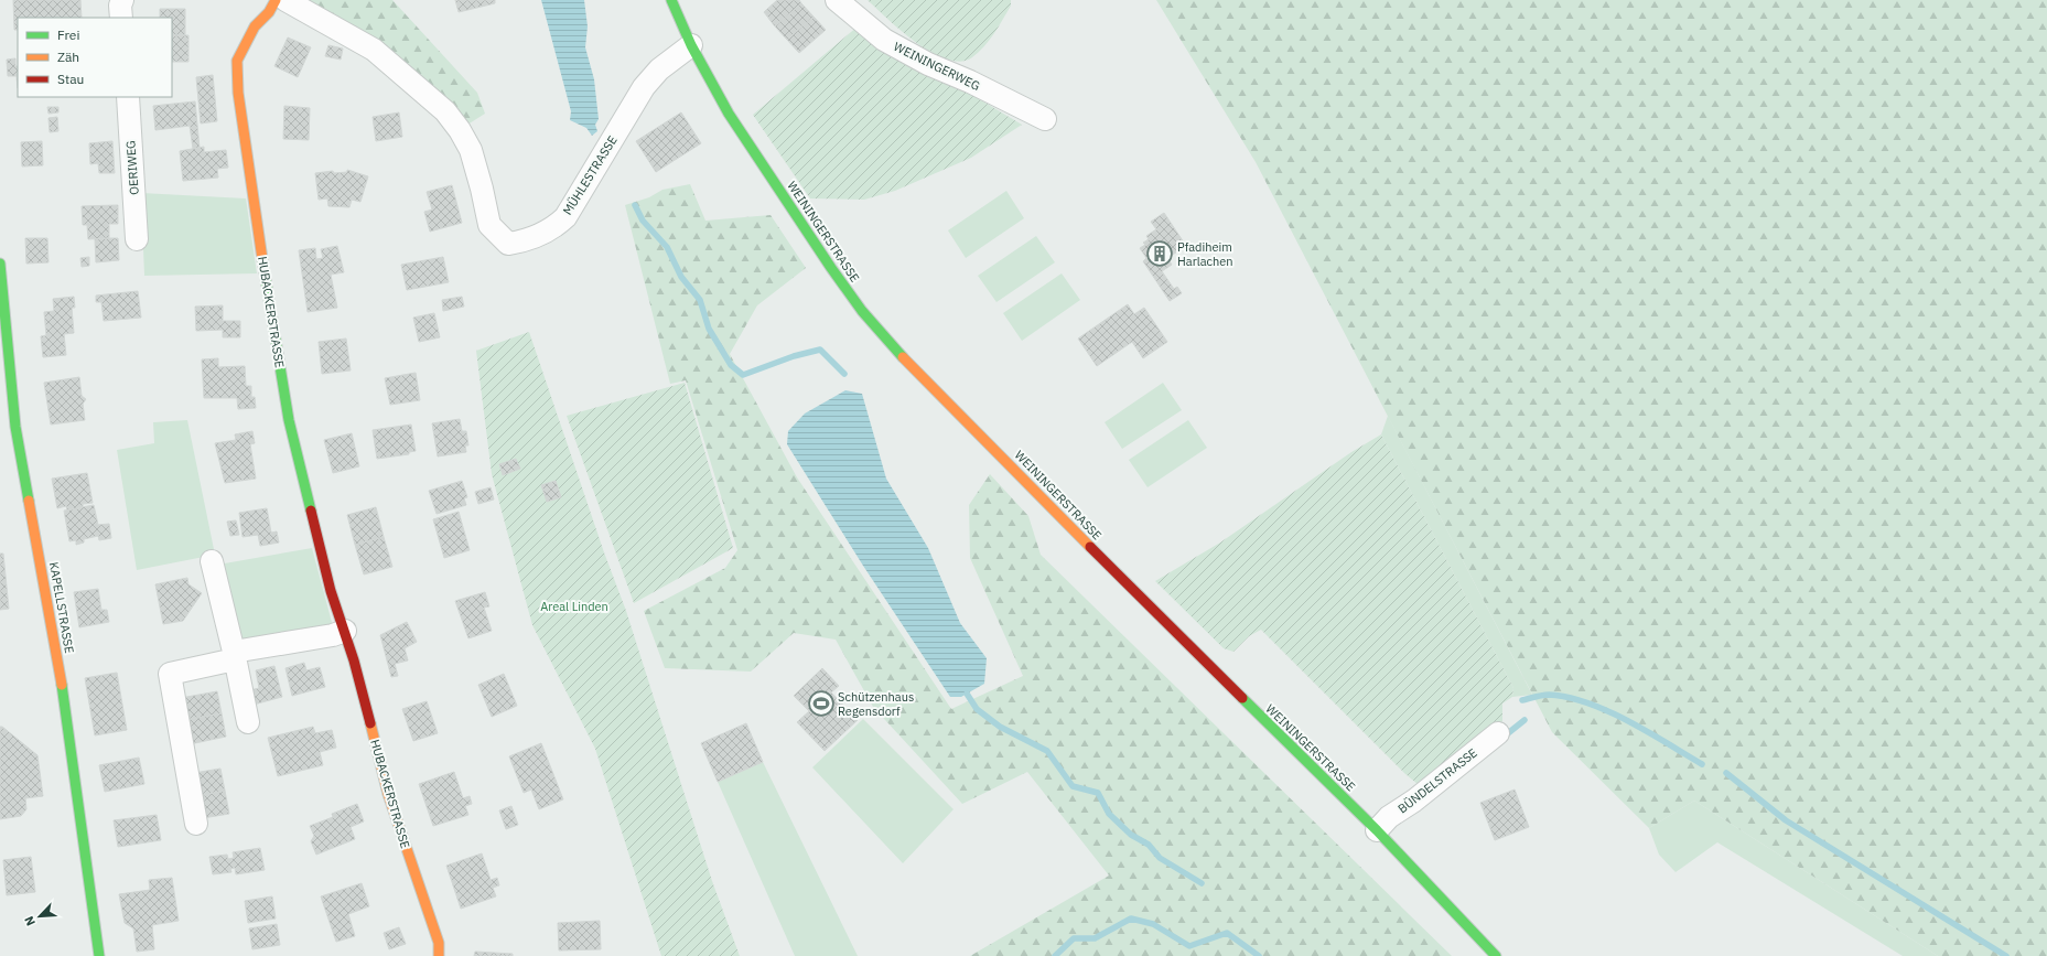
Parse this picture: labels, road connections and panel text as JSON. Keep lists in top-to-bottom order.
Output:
{
  "streets": {
    "street": [
      "WEININGERWEG",
      "OERIWEG",
      "MÜHLESTRASSE",
      "WEININGERSTRASSE",
      "HUBACKERSTRASSE",
      "KAPELLSTRASSE",
      "BÜNDELSTRASSE"
    ]
  },
  "crossings": [
    ["MÜHLESTRASSE", "WEININGERSTRASSE"],
    ["WEININGERSTRASSE", "BÜNDELSTRASSE"]
  ],
  "parks": ["Areal Linden"],
  "places": {
    "building": ["Pfadiheim Harlachen"],
    "sports": ["Schützenhaus Regensdorf"]
  },
  "legend": ["Frei", "Zäh", "Stau"],
  "north": "bottom left"
}
